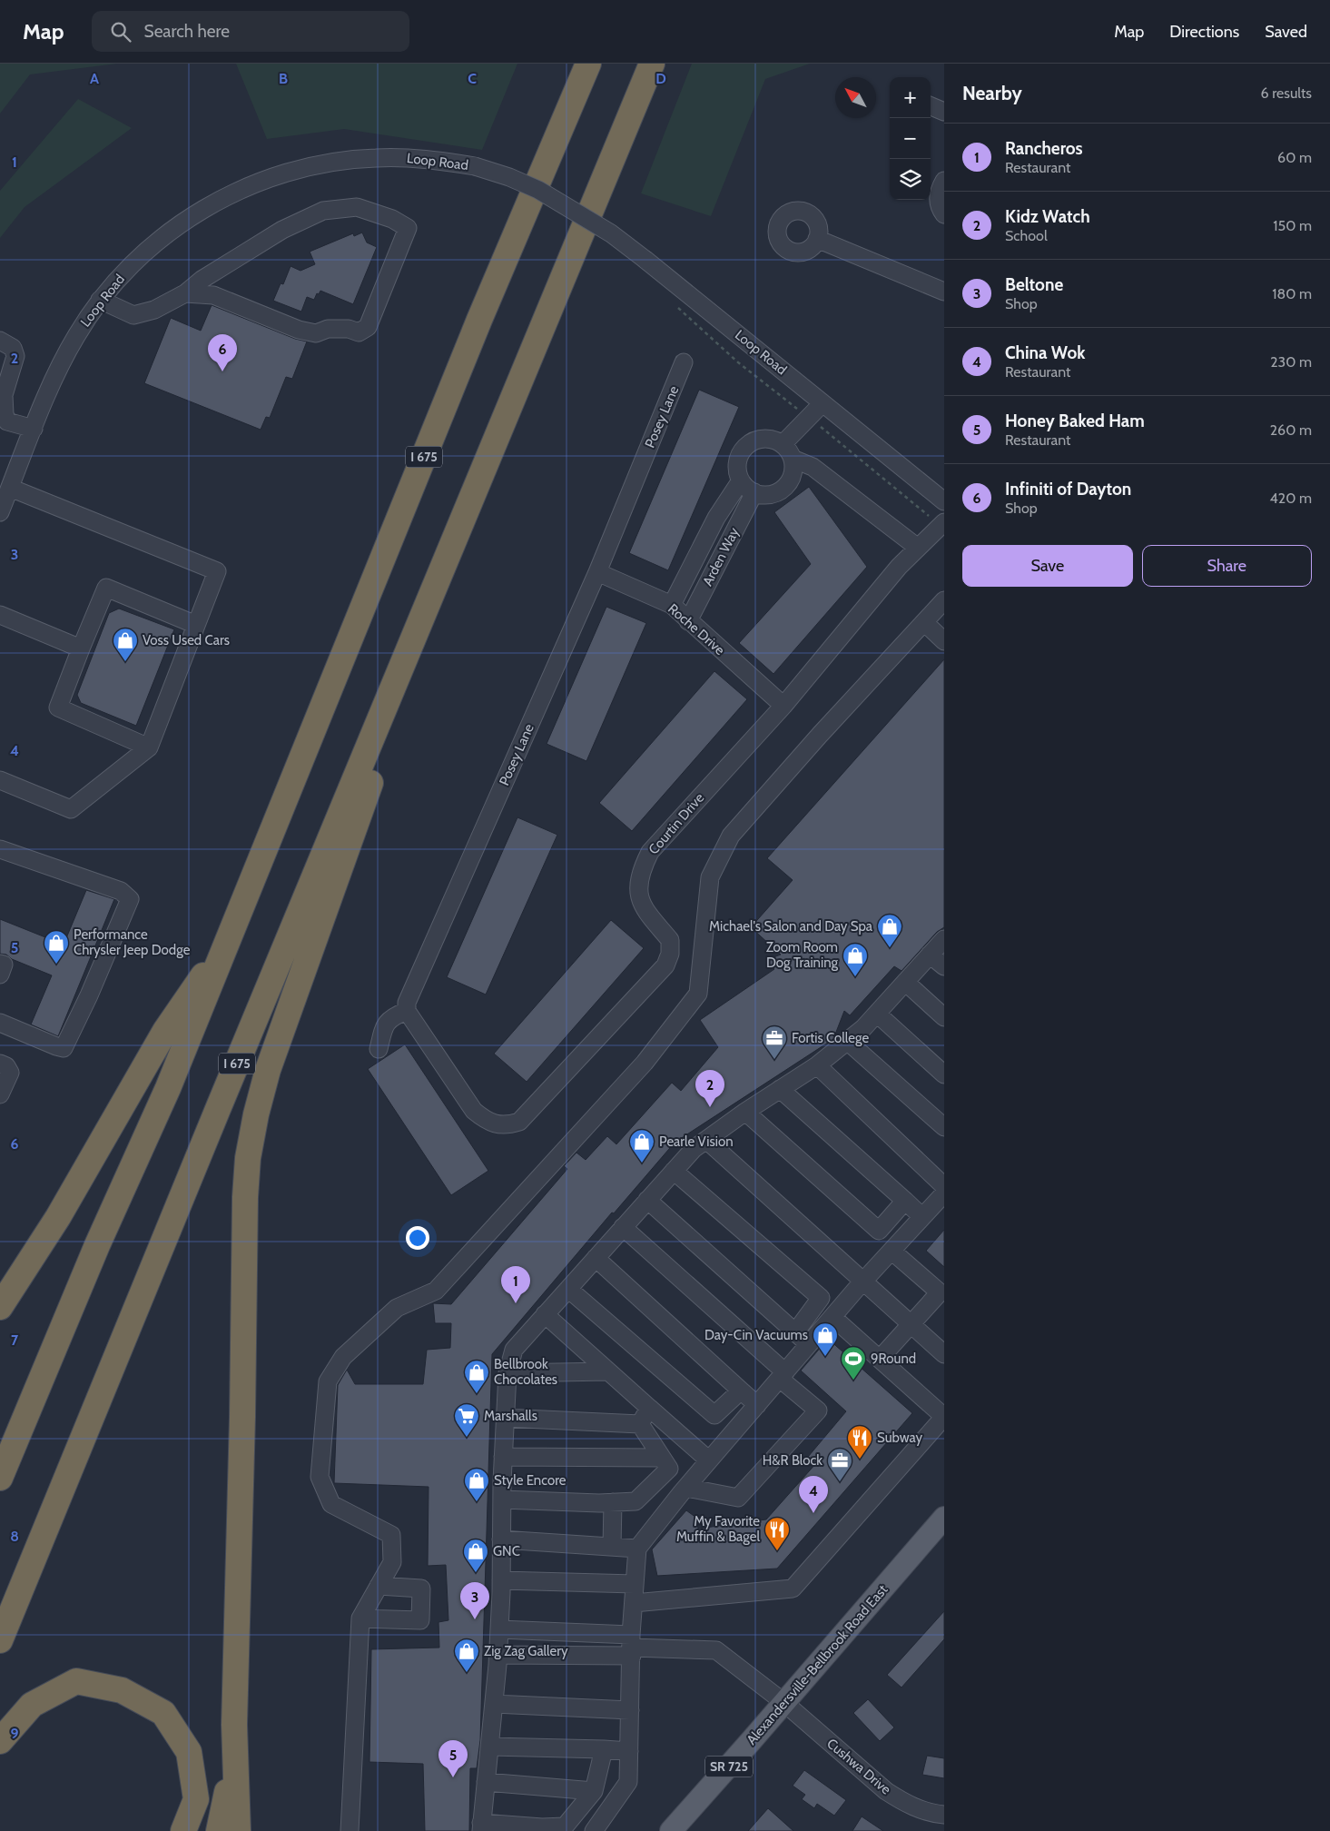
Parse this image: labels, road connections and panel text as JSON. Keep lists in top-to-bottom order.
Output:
{
  "streets": {
    "highway": ["I 675"],
    "main road": ["Alexandersville-Bellbrook Road East", "SR 725"],
    "street": [
      "Loop Road",
      "Posey Lane",
      "Arden Way",
      "Roche Drive",
      "Courtin Drive",
      "Cushwa Drive"
    ]
  },
  "crossings": [
    ["Posey Lane", "Roche Drive"],
    ["Posey Lane", "Courtin Drive"],
    ["Arden Way", "Roche Drive"],
    ["Roche Drive", "Courtin Drive"],
    ["Alexandersville-Bellbrook Road East", "Cushwa Drive"]
  ],
  "places": {
    "shop": [
      "Voss Used Cars",
      "Michael's Salon and Day Spa",
      "Performance Chrysler Jeep Dodge",
      "Zoom Room Dog Training",
      "Pearle Vision",
      "Day-Cin Vacuums",
      "Bellbrook Chocolates",
      "Style Encore",
      "GNC",
      "Zig Zag Gallery"
    ],
    "office": ["Fortis College", "H&R Block"],
    "sports": ["9Round"],
    "supermarket": ["Marshalls"],
    "restaurant": ["Subway", "My Favorite Muffin & Bagel"]
  },
  "north": "top left",
  "page": {
    "header": "Map",
    "search": "Search here",
    "nav": ["Map", "Directions", "Saved"],
    "heading": ["Nearby", "6 results"],
    "map_buttons": ["+", "−"],
    "list": [
      {
        "mark": "1",
        "name": "Rancheros",
        "note": "Restaurant",
        "value": "60 m"
      },
      {
        "mark": "2",
        "name": "Kidz Watch",
        "note": "School",
        "value": "150 m"
      },
      {
        "mark": "3",
        "name": "Beltone",
        "note": "Shop",
        "value": "180 m"
      },
      {
        "mark": "4",
        "name": "China Wok",
        "note": "Restaurant",
        "value": "230 m"
      },
      {
        "mark": "5",
        "name": "Honey Baked Ham",
        "note": "Restaurant",
        "value": "260 m"
      },
      {
        "mark": "6",
        "name": "Infiniti of Dayton",
        "note": "Shop",
        "value": "420 m"
      }
    ],
    "pins": [
      "6",
      "2",
      "1",
      "4",
      "3",
      "5"
    ],
    "buttons": ["Save", "Share"]
  },
  "grid": {
    "columns": [
      "A",
      "B",
      "C",
      "D"
    ],
    "rows": [
      "1",
      "2",
      "3",
      "4",
      "5",
      "6",
      "7",
      "8",
      "9"
    ]
  }
}
